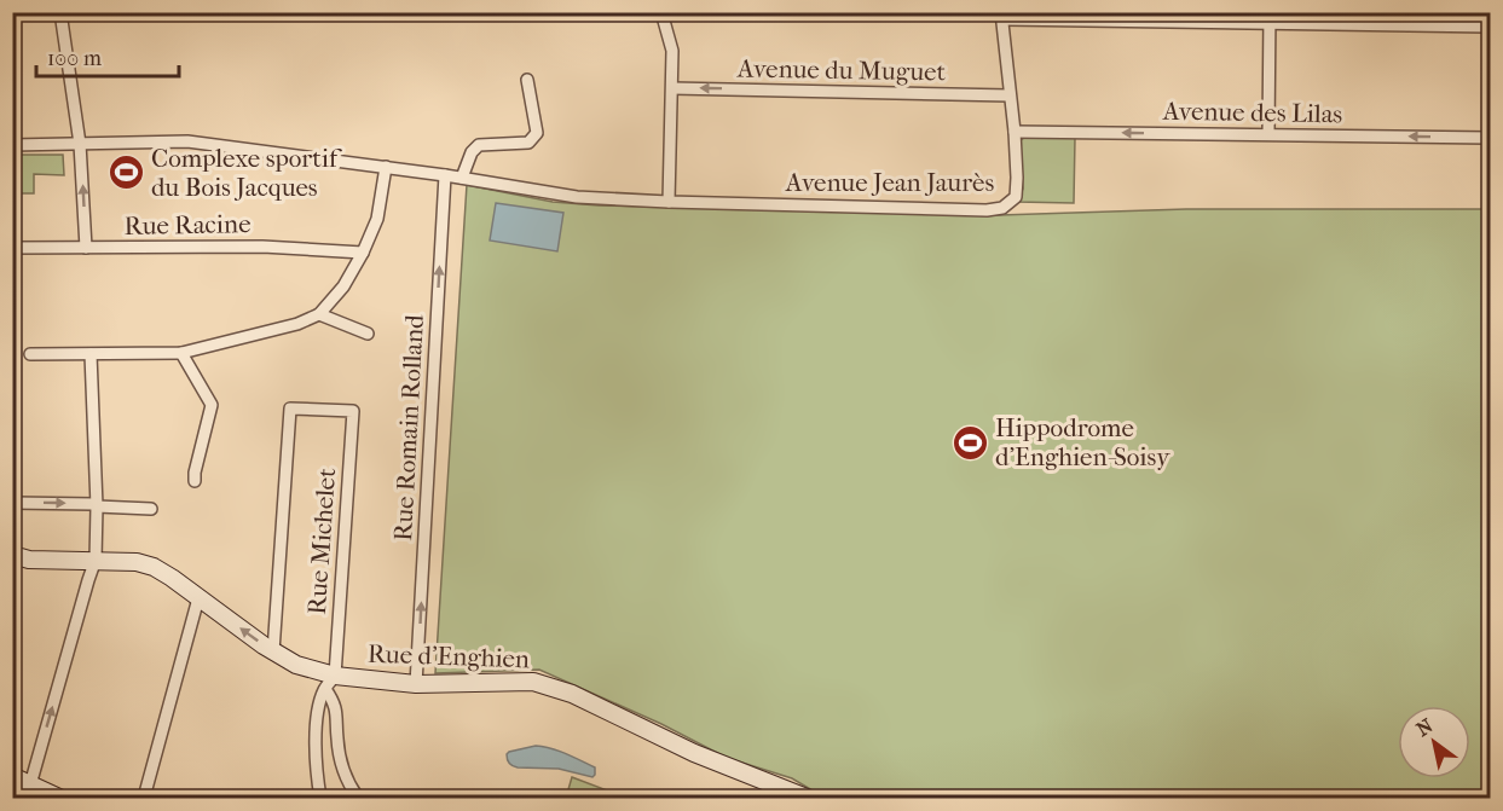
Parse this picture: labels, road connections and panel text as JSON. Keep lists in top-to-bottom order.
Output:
{
  "streets": {
    "street": [
      "Avenue du Muguet",
      "Avenue des Lilas",
      "Avenue Jean Jaurès",
      "Rue Racine",
      "Rue Romain Rolland",
      "Rue Michelet",
      "Rue d'Enghien"
    ]
  },
  "crossings": [
    ["Avenue du Muguet", "Avenue Jean Jaurès"],
    ["Avenue des Lilas", "Avenue Jean Jaurès"],
    ["Avenue Jean Jaurès", "Rue Romain Rolland"],
    ["Rue Romain Rolland", "Rue d'Enghien"],
    ["Rue Michelet", "Rue d'Enghien"]
  ],
  "one_way": ["Avenue du Muguet", "Avenue des Lilas", "Rue Romain Rolland"],
  "places": {
    "sports": ["Complexe sportif du Bois Jacques", "Hippodrome d'Enghien-Soisy"]
  },
  "scale_bar": "100 m",
  "north": "top left"
}
